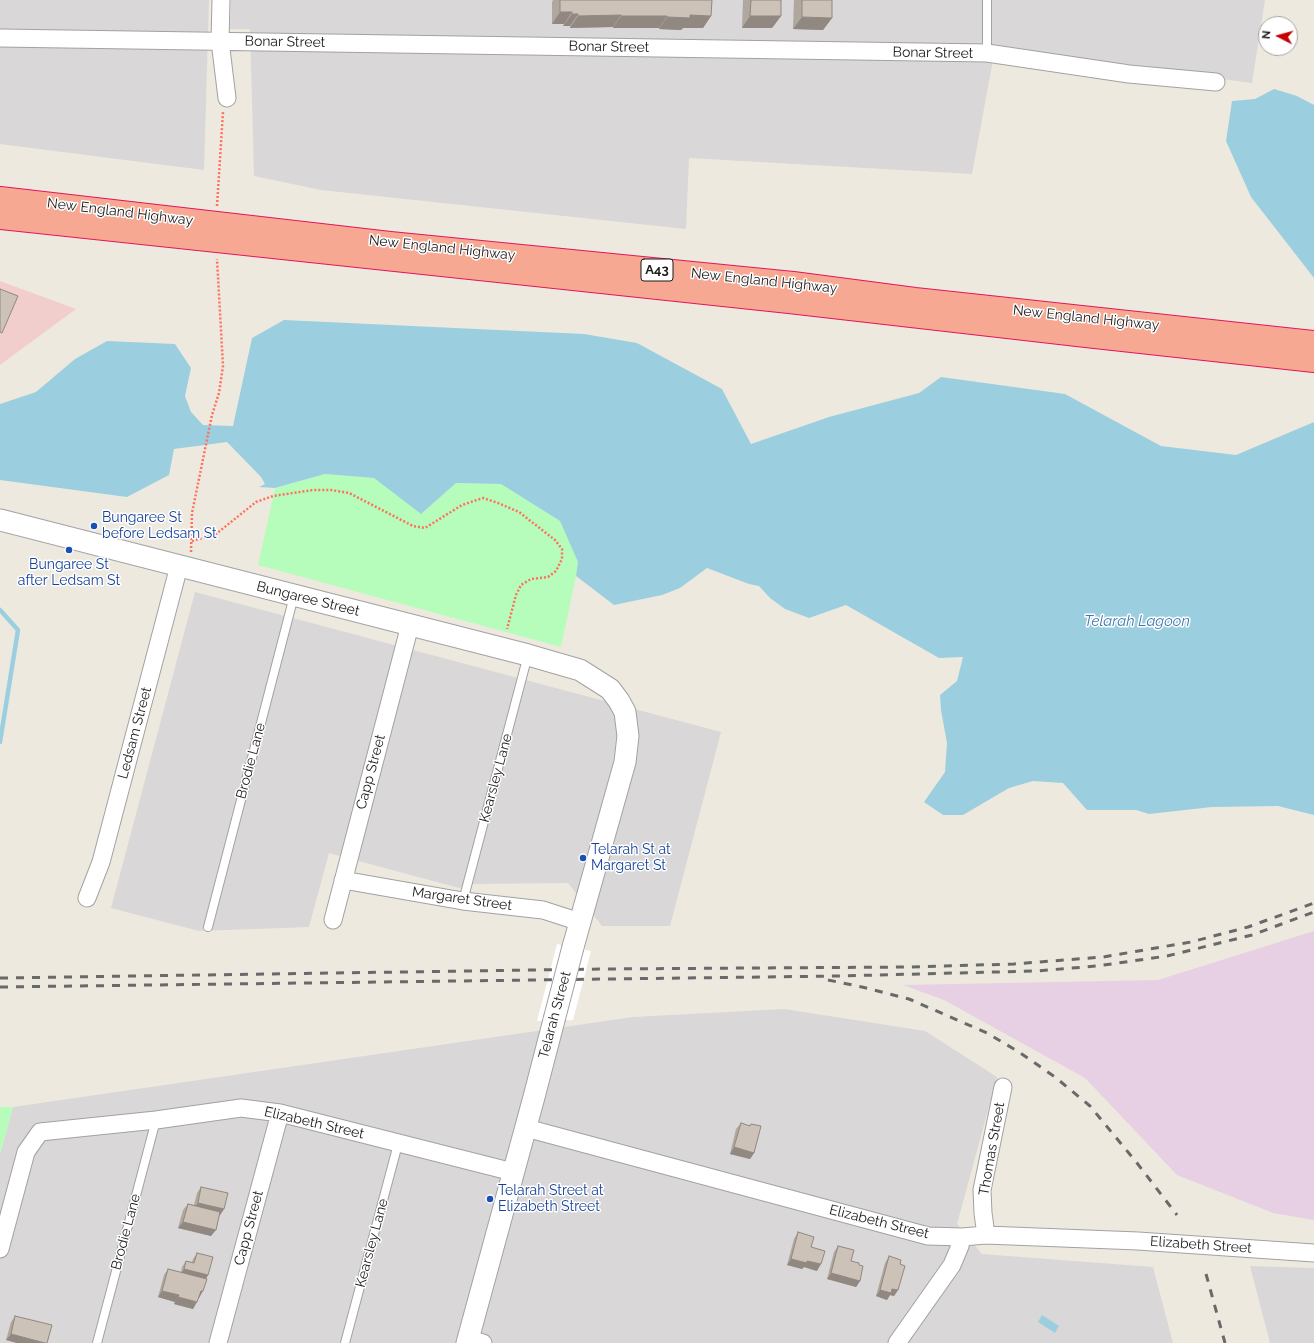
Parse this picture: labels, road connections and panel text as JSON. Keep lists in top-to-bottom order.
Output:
{
  "streets": {
    "highway": ["New England Highway", "A43"],
    "street": [
      "Bonar Street",
      "Bungaree Street",
      "Ledsam Street",
      "Capp Street",
      "Margaret Street",
      "Telarah Street",
      "Elizabeth Street",
      "Thomas Street"
    ],
    "lane": ["Brodie Lane", "Kearsley Lane"]
  },
  "crossings": [
    ["Bungaree Street", "Ledsam Street"],
    ["Bungaree Street", "Brodie Lane"],
    ["Bungaree Street", "Capp Street"],
    ["Bungaree Street", "Kearsley Lane"],
    ["Bungaree Street", "Telarah Street"],
    ["Brodie Lane", "Elizabeth Street"],
    ["Capp Street", "Margaret Street"],
    ["Capp Street", "Elizabeth Street"],
    ["Kearsley Lane", "Margaret Street"],
    ["Kearsley Lane", "Elizabeth Street"],
    ["Margaret Street", "Telarah Street"],
    ["Telarah Street", "Elizabeth Street"],
    ["Elizabeth Street", "Thomas Street"]
  ],
  "water": ["Telarah Lagoon"],
  "places": [
    "Bungaree St before Ledsam St",
    "Bungaree St after Ledsam St",
    "Telarah St at Margaret St",
    "Telarah Street at Elizabeth Street"
  ],
  "north": "left"
}
